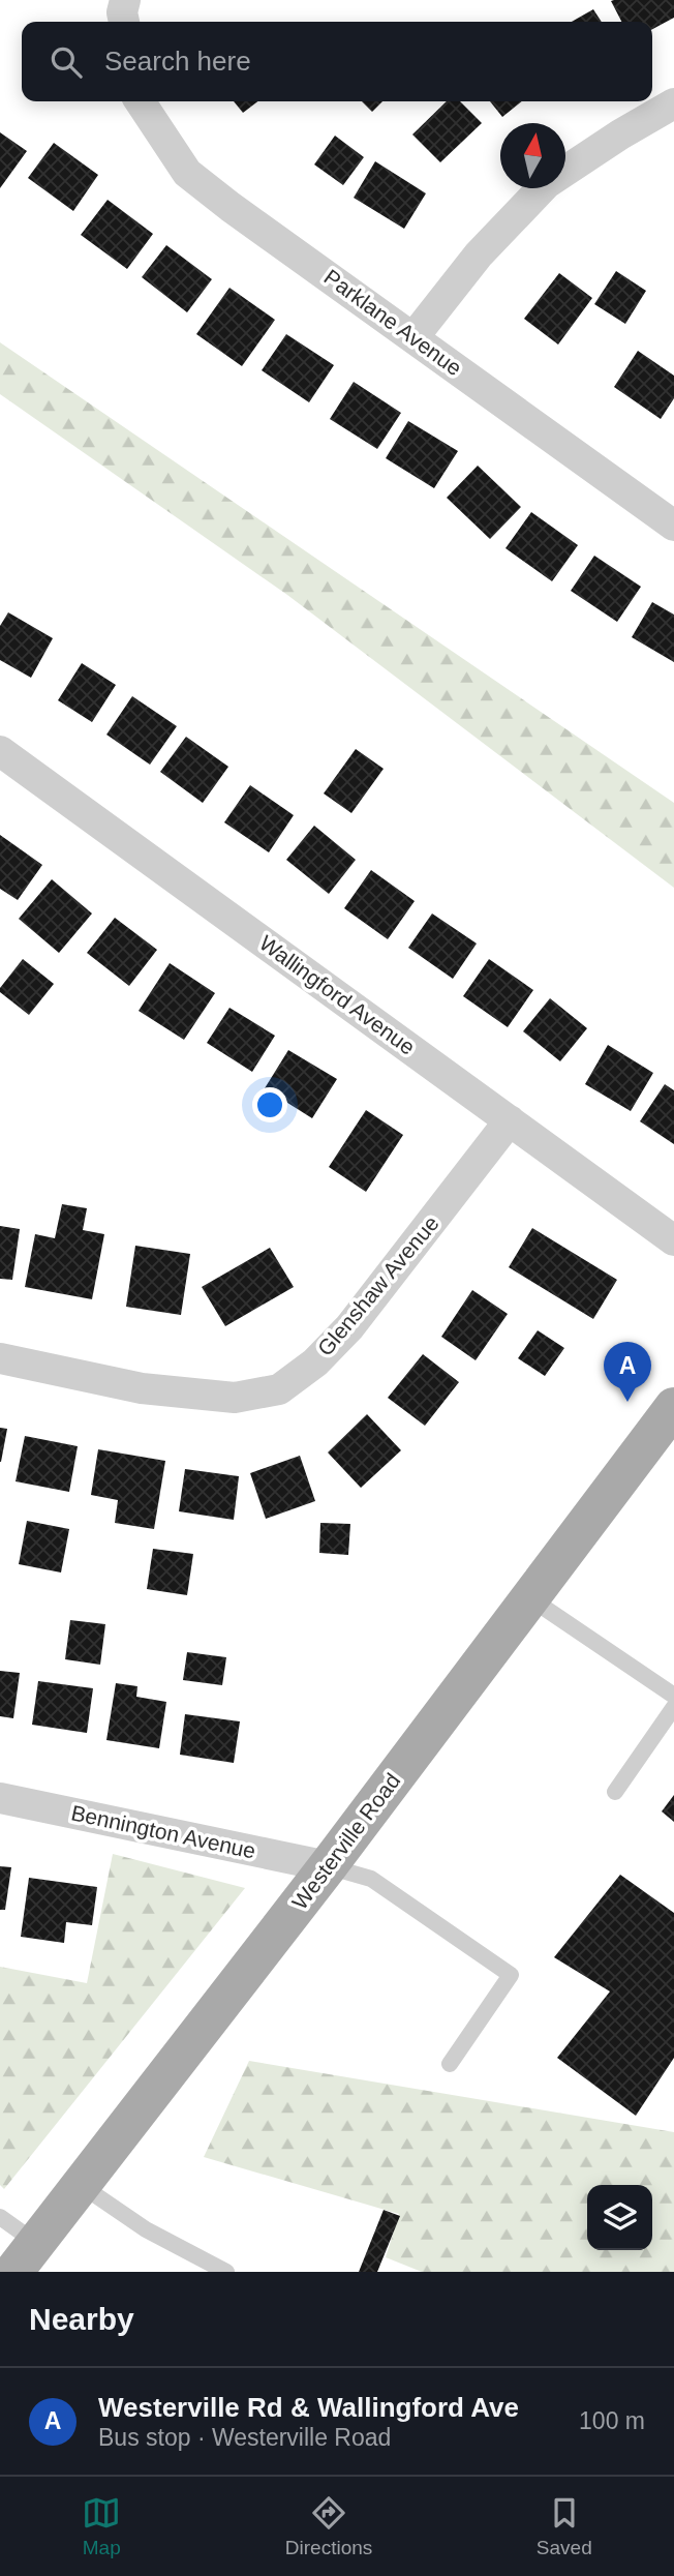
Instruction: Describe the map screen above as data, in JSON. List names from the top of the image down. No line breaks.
{"streets":{"main road":["Westerville Road"],"street":["Parklane Avenue","Wallingford Avenue","Glenshaw Avenue","Bennington Avenue"]},"crossings":[["Wallingford Avenue","Glenshaw Avenue"],["Bennington Avenue","Westerville Road"]],"north":"top","page":{"search":"Search here","pins":"A","heading":"Nearby","list":[{"mark":"A","name":"Westerville Rd & Wallingford Ave","note":"Bus stop · Westerville Road","value":"100 m"}],"nav":["Map","Directions","Saved"]}}
